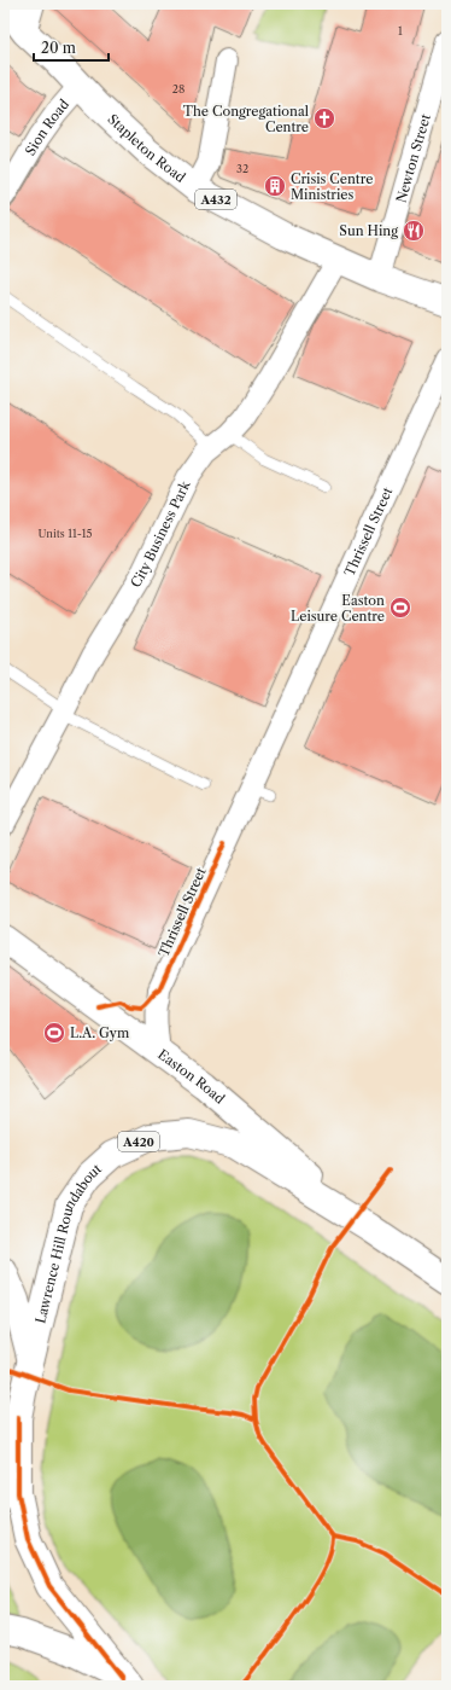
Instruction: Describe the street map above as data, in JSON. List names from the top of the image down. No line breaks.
{"streets":{"main road":["Stapleton Road","A432","Easton Road","A420","Lawrence Hill Roundabout"],"street":["Sion Road","Newton Street","Thrissell Street","City Business Park"]},"crossings":[["Sion Road","Stapleton Road"],["Stapleton Road","Newton Street"],["Stapleton Road","A432"],["Stapleton Road","City Business Park"],["Thrissell Street","Easton Road"],["Easton Road","Lawrence Hill Roundabout"],["A420","Lawrence Hill Roundabout"]],"places":{"church":["The Congregational Centre"],"building":["Crisis Centre Ministries"],"restaurant":["Sun Hing"],"sports":["Easton Leisure Centre","L.A. Gym"]},"house_numbers":["1","28","32","Units 11-15"],"scale_bar":"20 m"}
